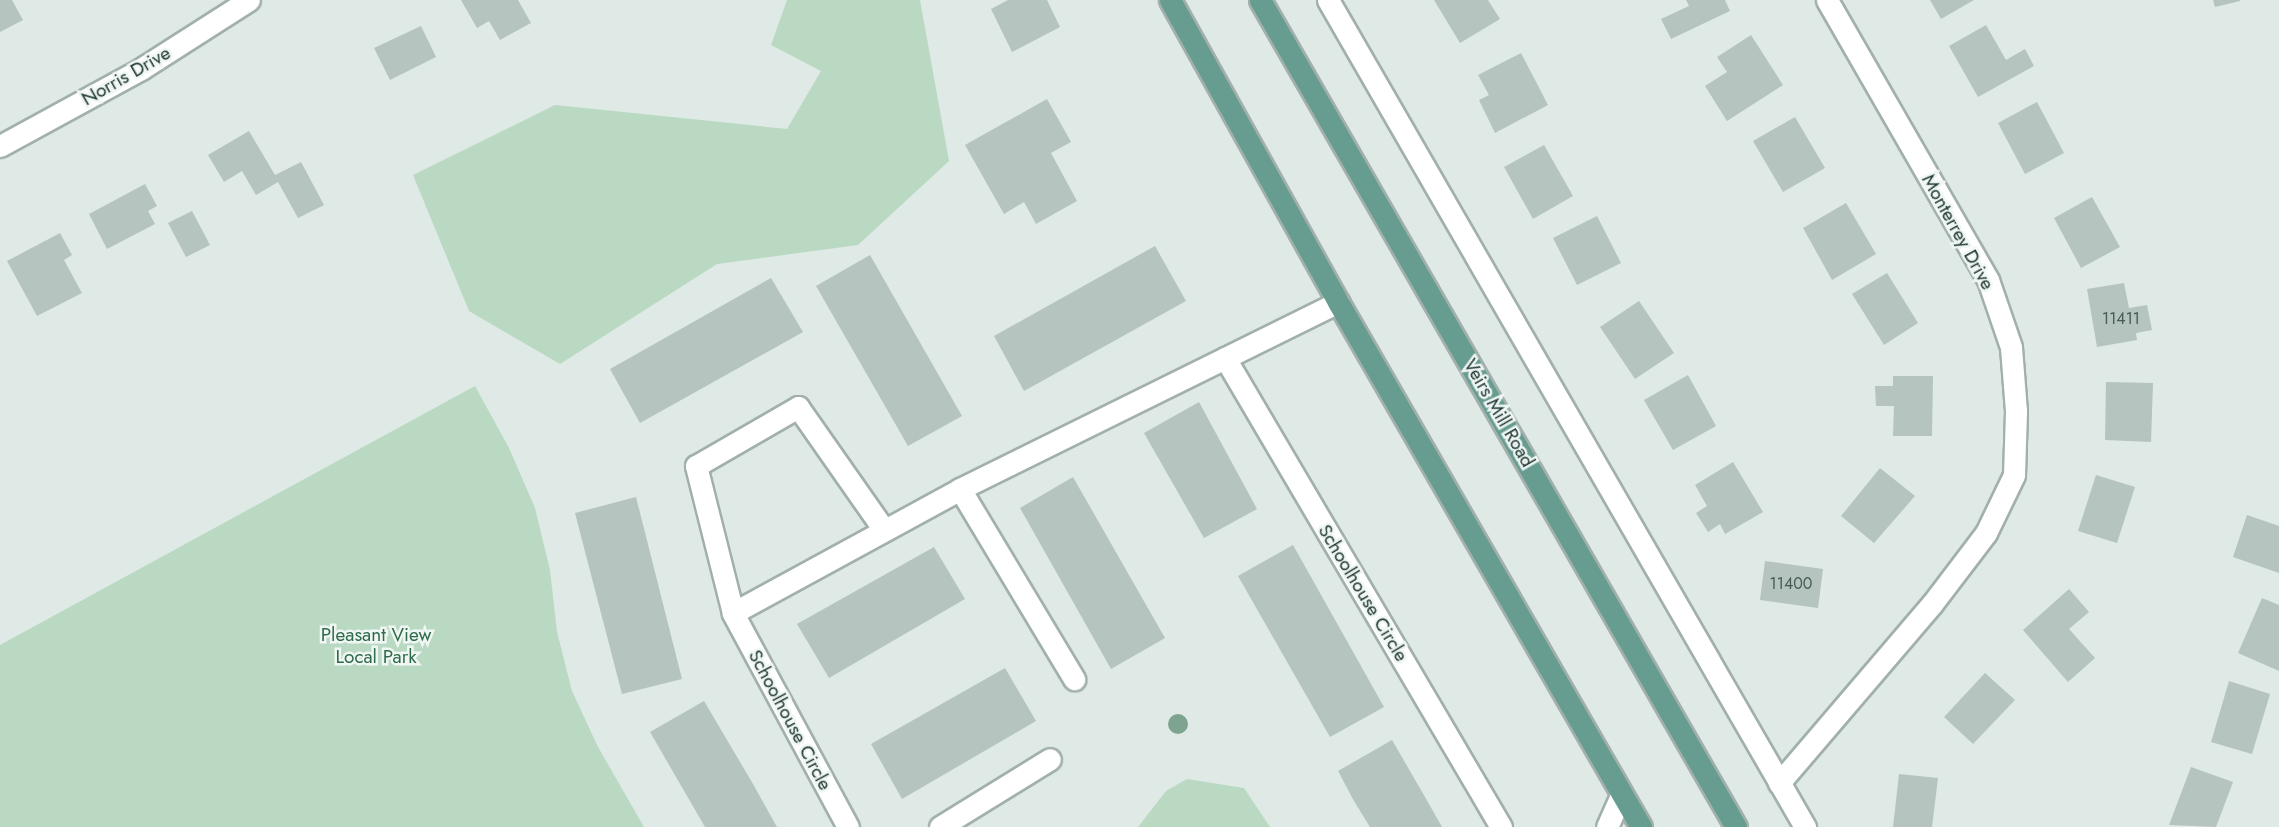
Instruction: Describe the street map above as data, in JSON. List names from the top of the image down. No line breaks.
{"streets":{"main road":["Veirs Mill Road"],"street":["Norris Drive","Monterrey Drive","Schoolhouse Circle"]},"parks":["Pleasant View Local Park"],"house_numbers":["11411","11400"]}
